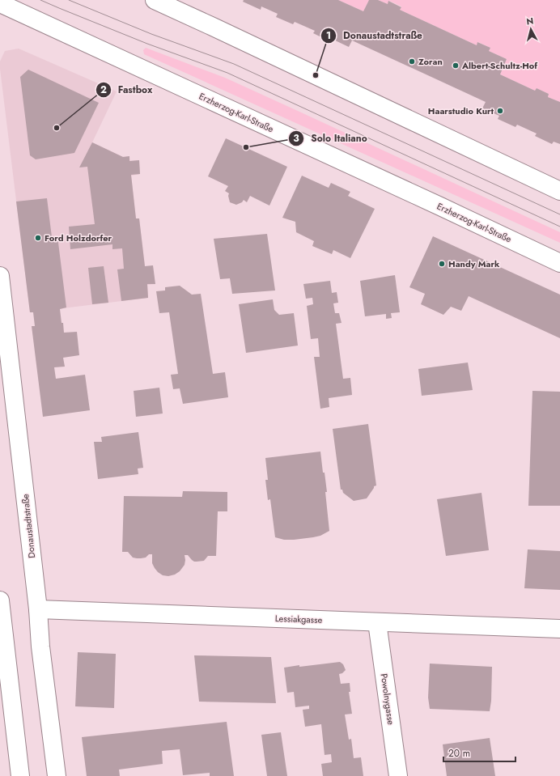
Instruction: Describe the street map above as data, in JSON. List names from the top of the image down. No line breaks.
{"streets":{"main road":["Erzherzog-Karl-Straße","Donaustadtstraße","Lessiakgasse","Powolnygasse"]},"crossings":[["Donaustadtstraße","Lessiakgasse"],["Lessiakgasse","Powolnygasse"]],"places":["Zoran","Albert-Schultz-Hof","Donaustadtstraße","Haarstudio Kurt","Fastbox","Solo Italiano","Ford Holzdorfer","Handy Mark"],"scale_bar":"20 m","north":"top"}
